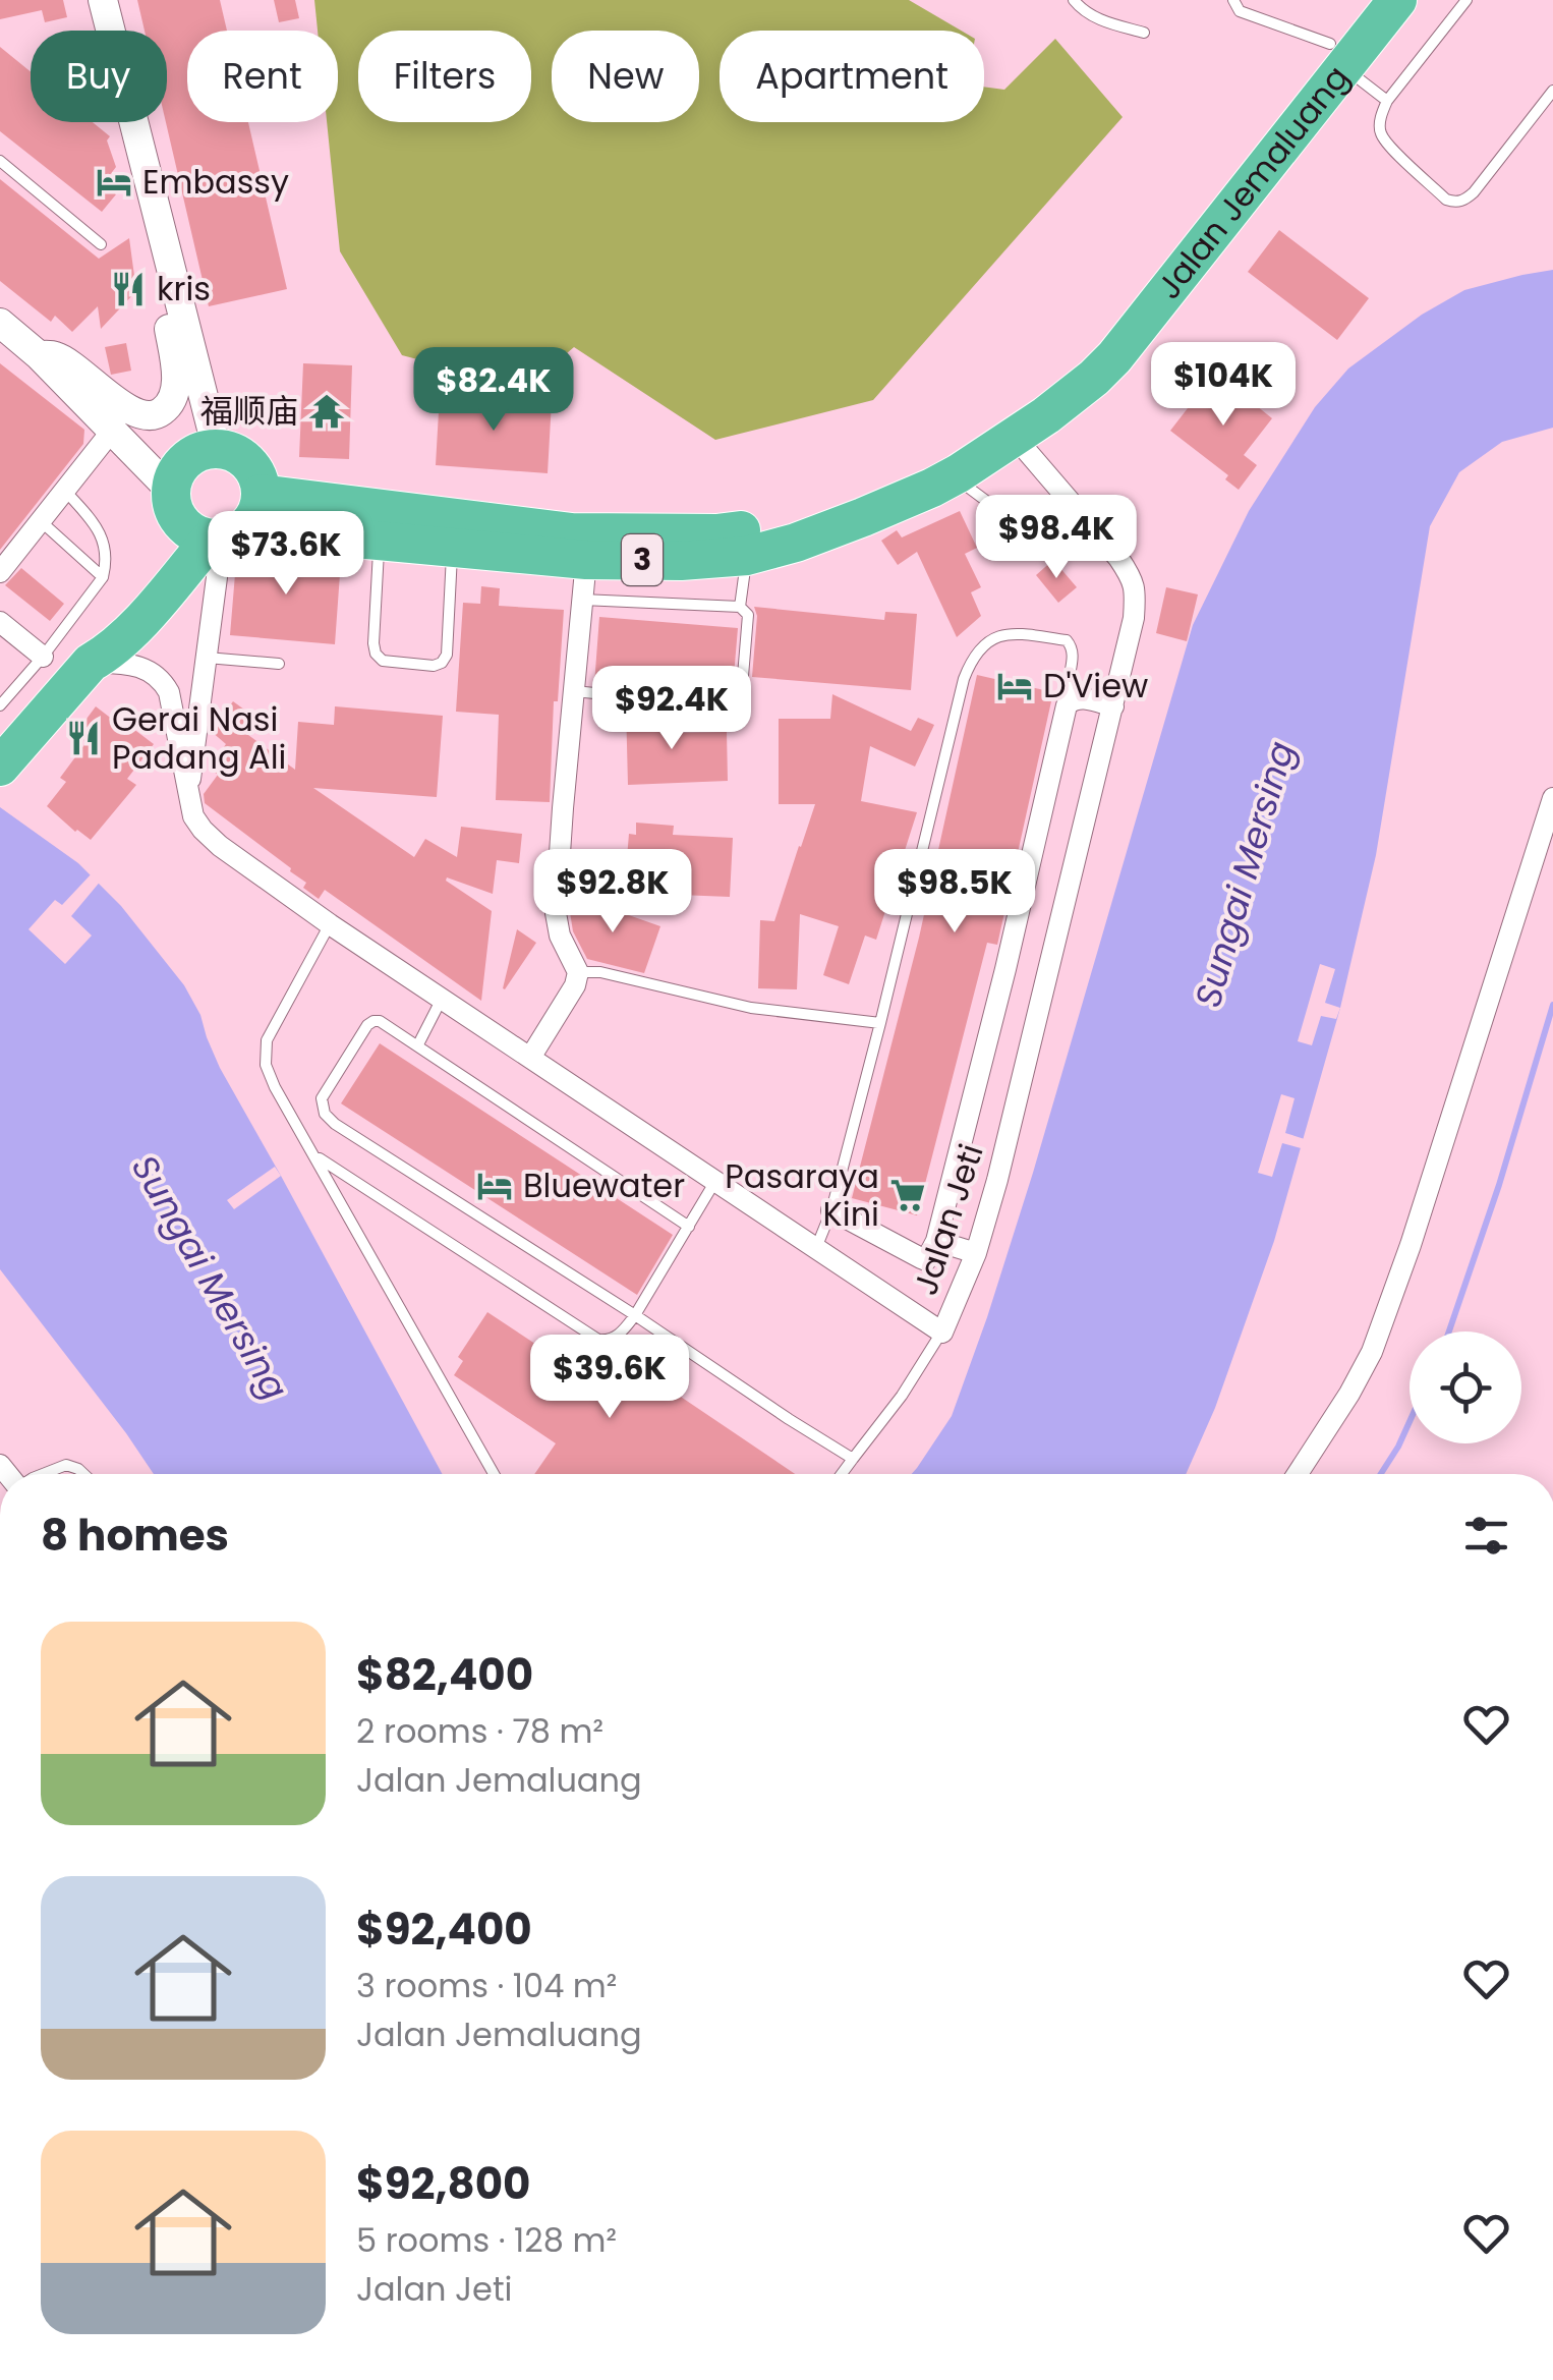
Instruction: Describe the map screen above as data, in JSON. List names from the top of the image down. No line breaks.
{"streets":{"highway":["Jalan Jemaluang","3"],"street":["Jalan Jeti"]},"crossings":[["Jalan Jemaluang","Jalan Jeti"]],"water":["Sungai Mersing"],"places":{"hotel":["Embassy","D'View","Bluewater"],"restaurant":["kris","Gerai Nasi Padang Ali"],"temple":["福顺庙"],"supermarket":["Pasaraya Kini"]},"page":{"chip":["Buy","Rent","Filters","New","Apartment"],"price":["$104K","$82.4K","$98.4K","$73.6K","$92.4K","$92.8K","$98.5K","$39.6K"],"heading":"8 homes","list":[{"name":"$82,400","note":"2 rooms · 78 m² · Jalan Jemaluang"},{"name":"$92,400","note":"3 rooms · 104 m² · Jalan Jemaluang"},{"name":"$92,800","note":"5 rooms · 128 m² · Jalan Jeti"}]}}
